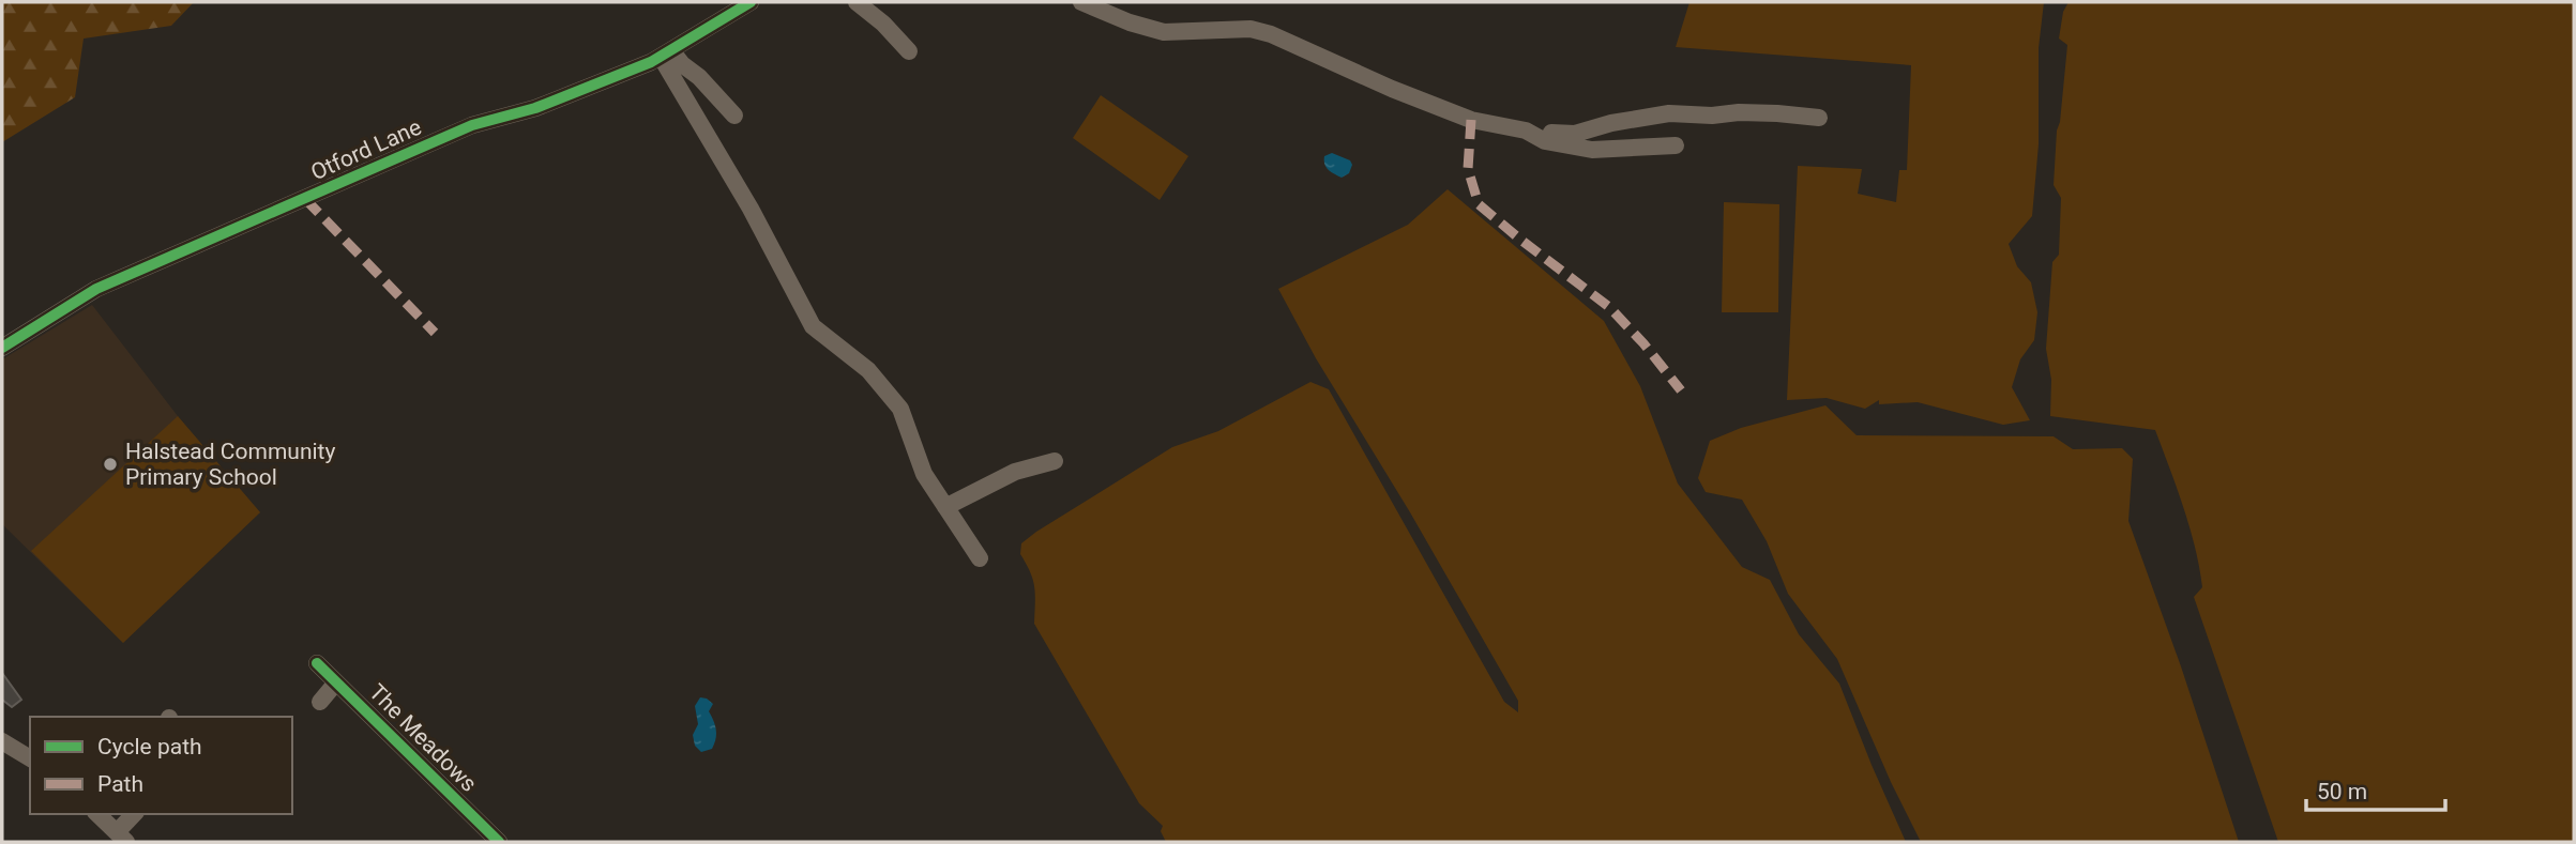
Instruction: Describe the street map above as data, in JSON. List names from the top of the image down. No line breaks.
{"streets":{"street":["Otford Lane","The Meadows"]},"places":["Halstead Community Primary School"],"legend":["Cycle path","Path"],"scale_bar":"50 m"}
